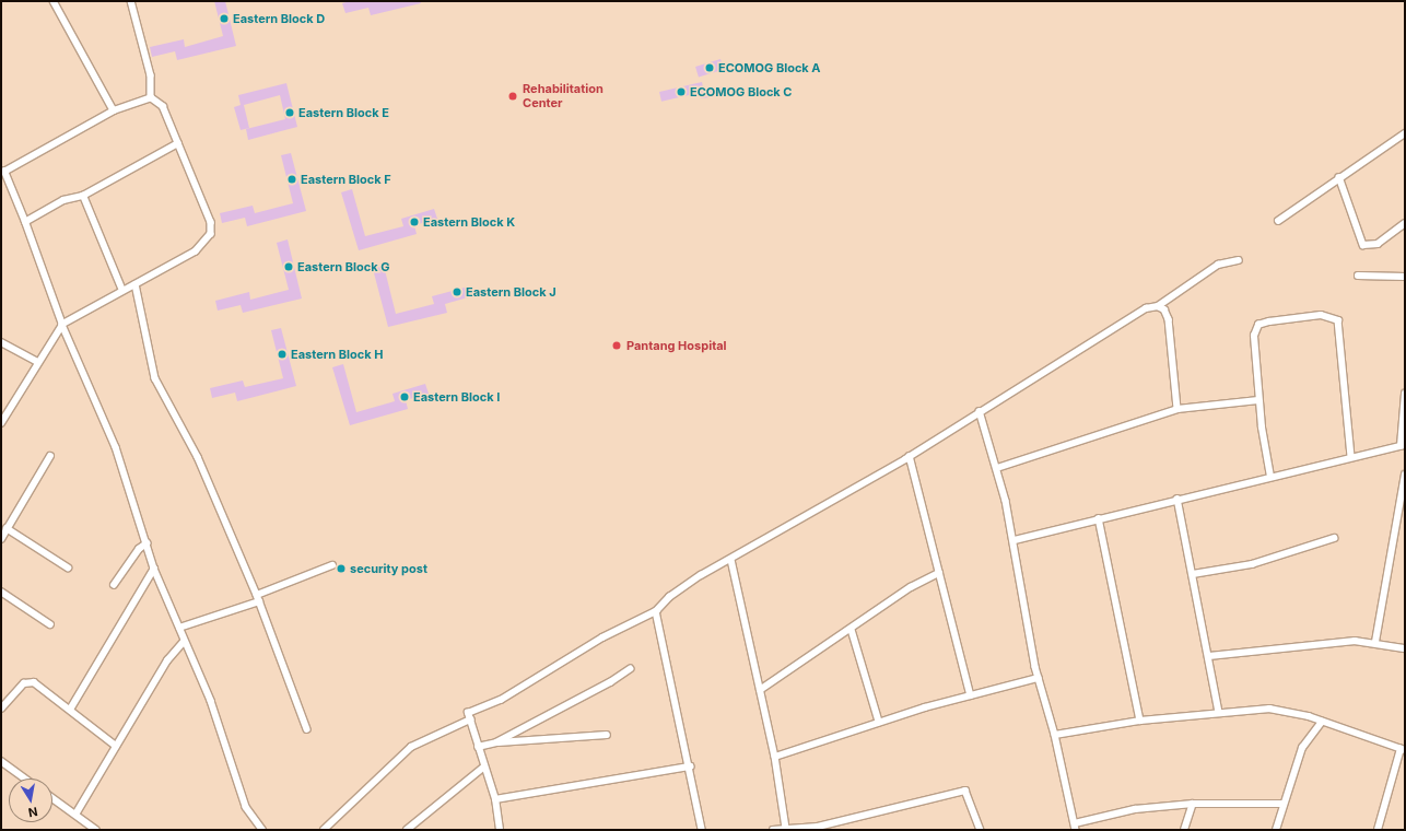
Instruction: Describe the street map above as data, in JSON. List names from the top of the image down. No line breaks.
{"places":["Eastern Block D","ECOMOG Block A","ECOMOG Block C","Rehabilitation Center","Eastern Block E","Eastern Block F","Eastern Block K","Eastern Block G","Eastern Block J","Pantang Hospital","Eastern Block H","Eastern Block I","security post"],"north":"bottom"}
